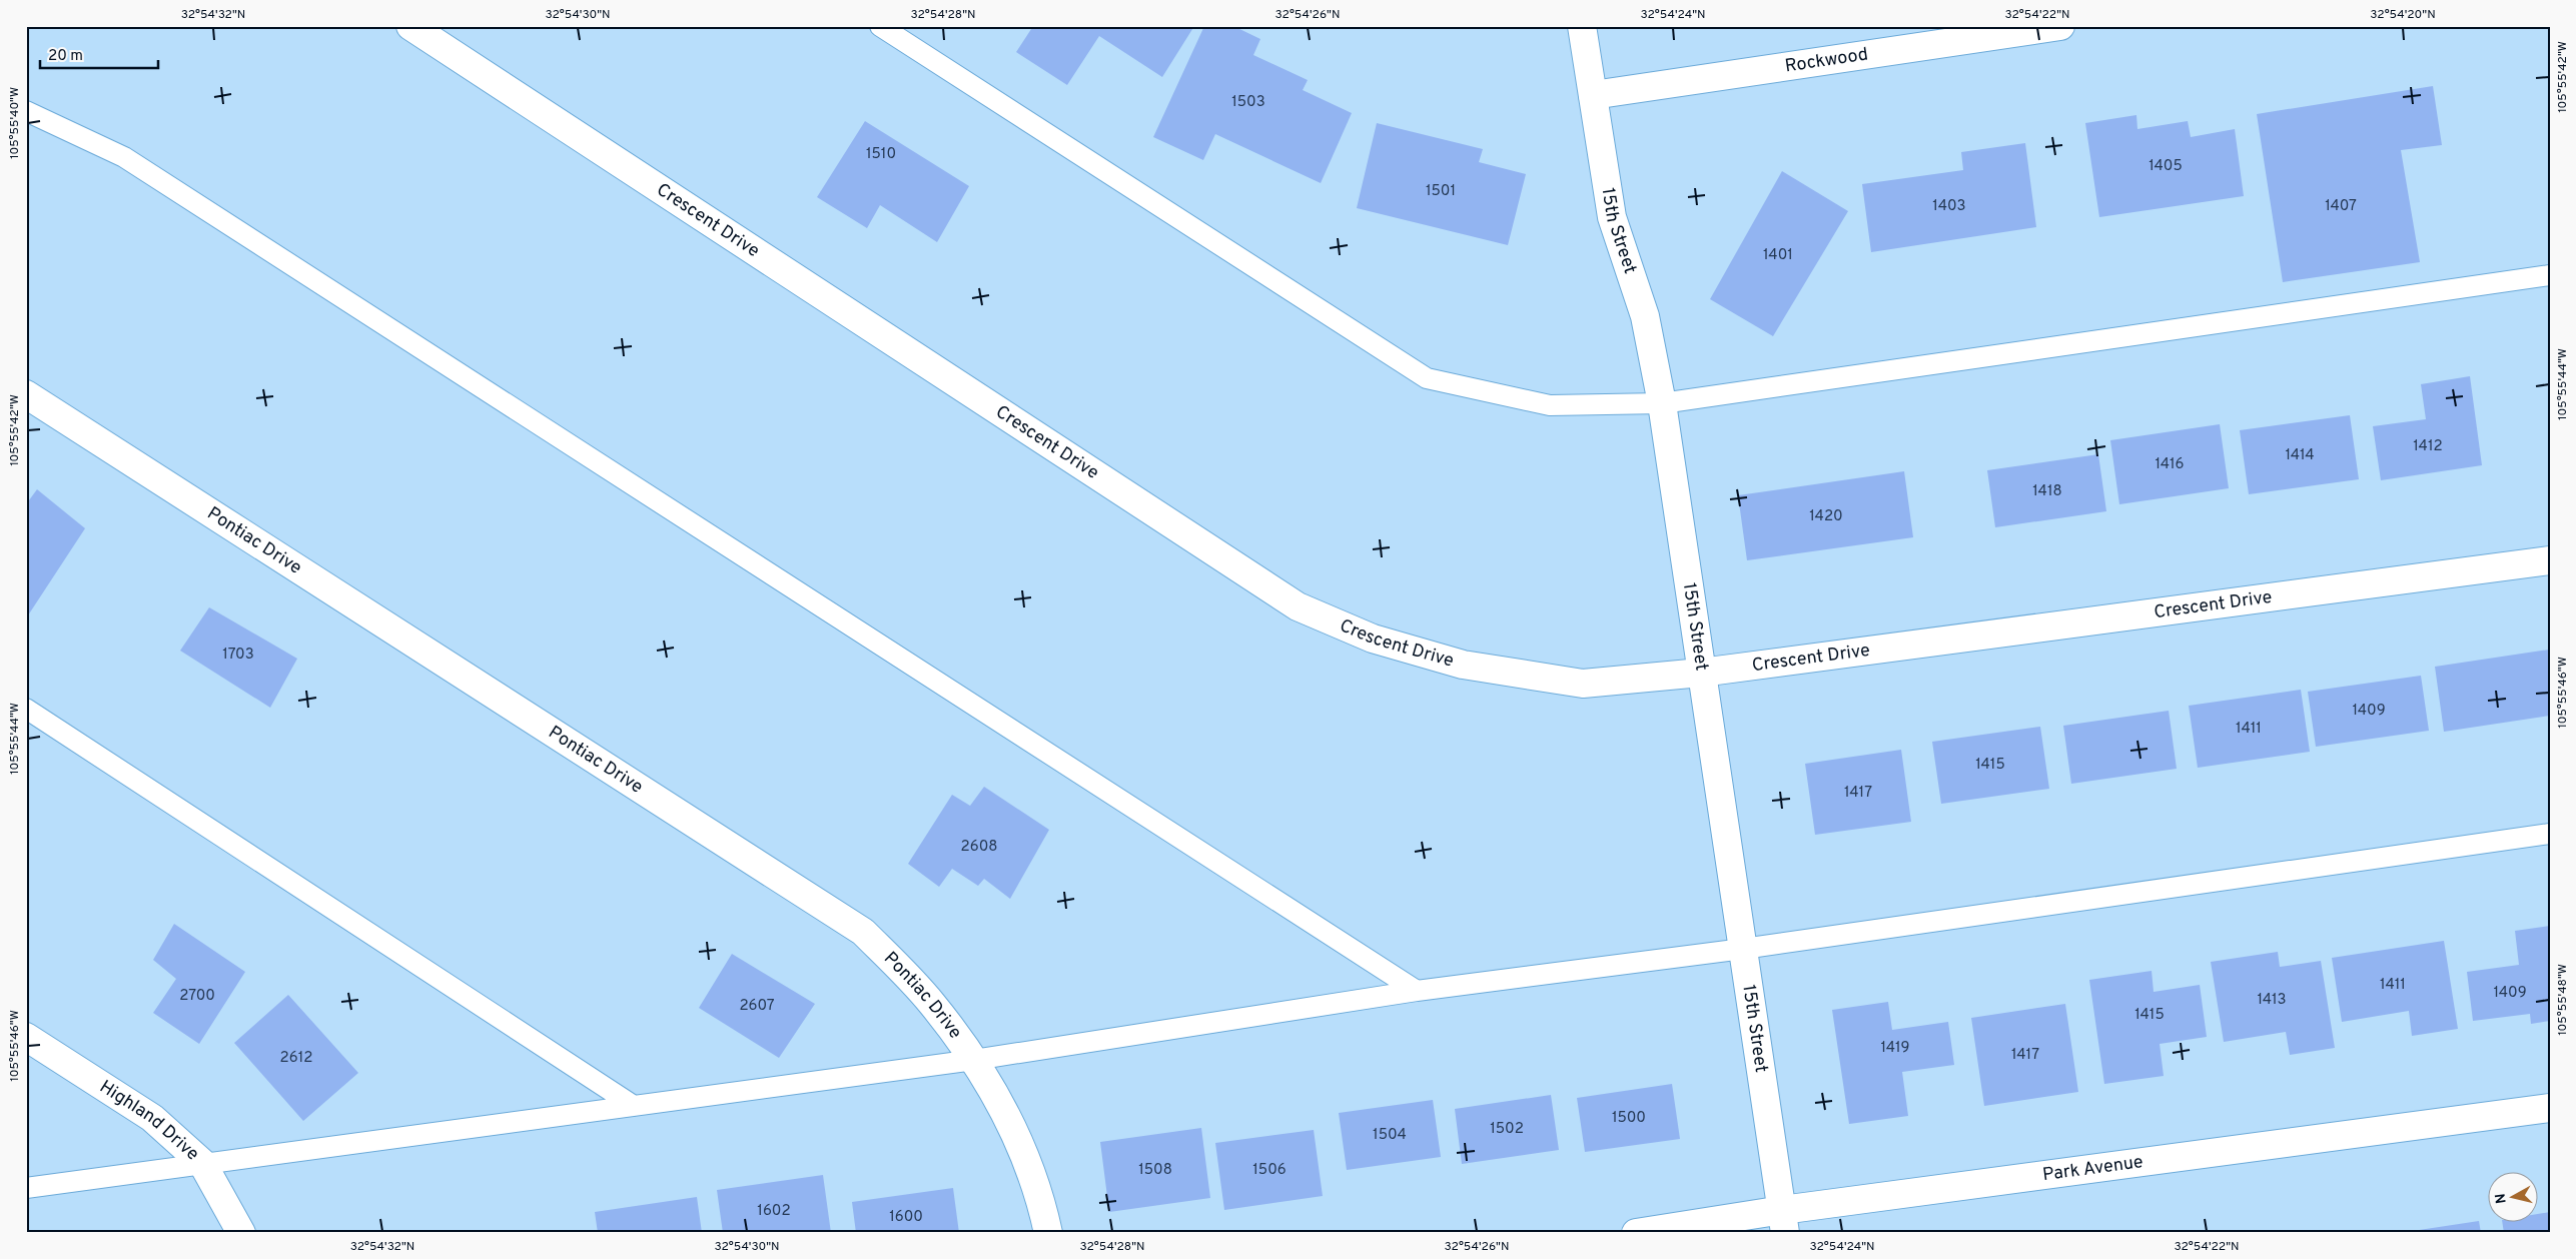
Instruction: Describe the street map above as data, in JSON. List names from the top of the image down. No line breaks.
{"streets":{"street":["Rockwood","Crescent Drive","15th Street","Pontiac Drive","Highland Drive","Park Avenue"]},"crossings":[["Rockwood","15th Street"],["Crescent Drive","15th Street"],["15th Street","Park Avenue"]],"house_numbers":["1503","1510","1405","1501","1403","1407","1401","1412","1414","1416","1418","1420","1703","1409","1411","1415","1417","2608","1411","1409","2700","1413","2607","1415","1419","1417","2612","1500","1502","1504","1508","1506","1602","1600"],"scale_bar":"20 m","north":"left","coordinates":["32°54'32\"N","32°54'30\"N","32°54'28\"N","32°54'26\"N","32°54'24\"N","32°54'22\"N","32°54'20\"N","105°55'42\"W","105°55'40\"W","105°55'44\"W","105°55'46\"W","105°55'48\"W"]}
